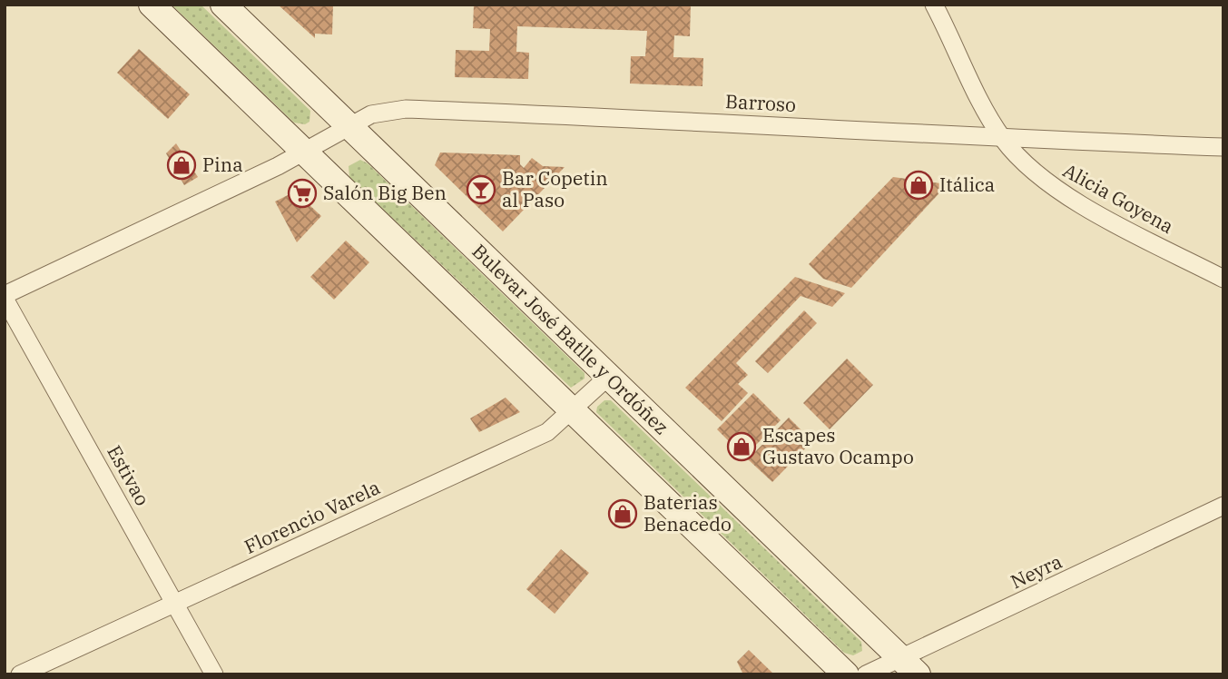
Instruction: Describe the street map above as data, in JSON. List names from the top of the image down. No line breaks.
{"streets":{"main road":["Bulevar José Batlle y Ordóñez"],"street":["Barroso","Alicia Goyena","Estivao","Florencio Varela","Neyra"]},"crossings":[["Barroso","Alicia Goyena"],["Barroso","Bulevar José Batlle y Ordóñez"],["Barroso","Estivao"],["Bulevar José Batlle y Ordóñez","Florencio Varela"],["Bulevar José Batlle y Ordóñez","Neyra"],["Estivao","Florencio Varela"]],"places":{"shop":["Pina","Itálica","Escapes Gustavo Ocampo","Baterias Benacedo"],"bar":["Bar Copetin al Paso"],"supermarket":["Salón Big Ben"]}}
